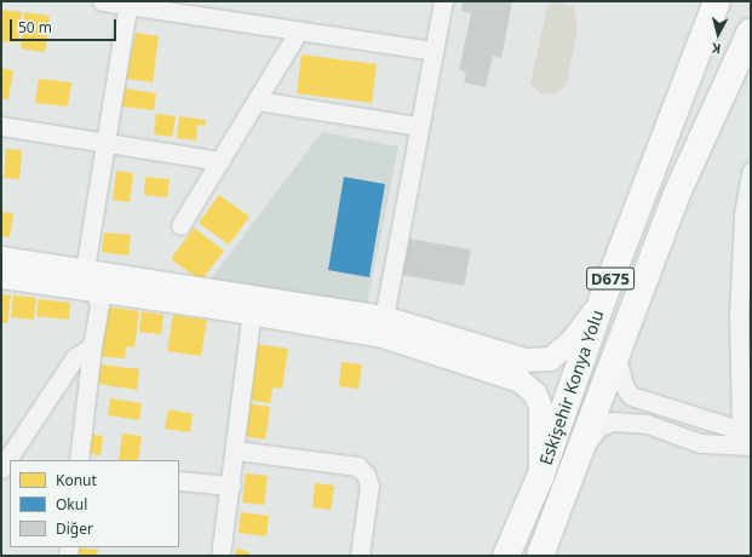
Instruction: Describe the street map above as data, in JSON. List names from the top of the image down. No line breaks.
{"streets":{"highway":["D675","Eskişehir Konya Yolu"]},"legend":["Konut","Okul","Diğer"],"scale_bar":"50 m","north":"bottom"}
